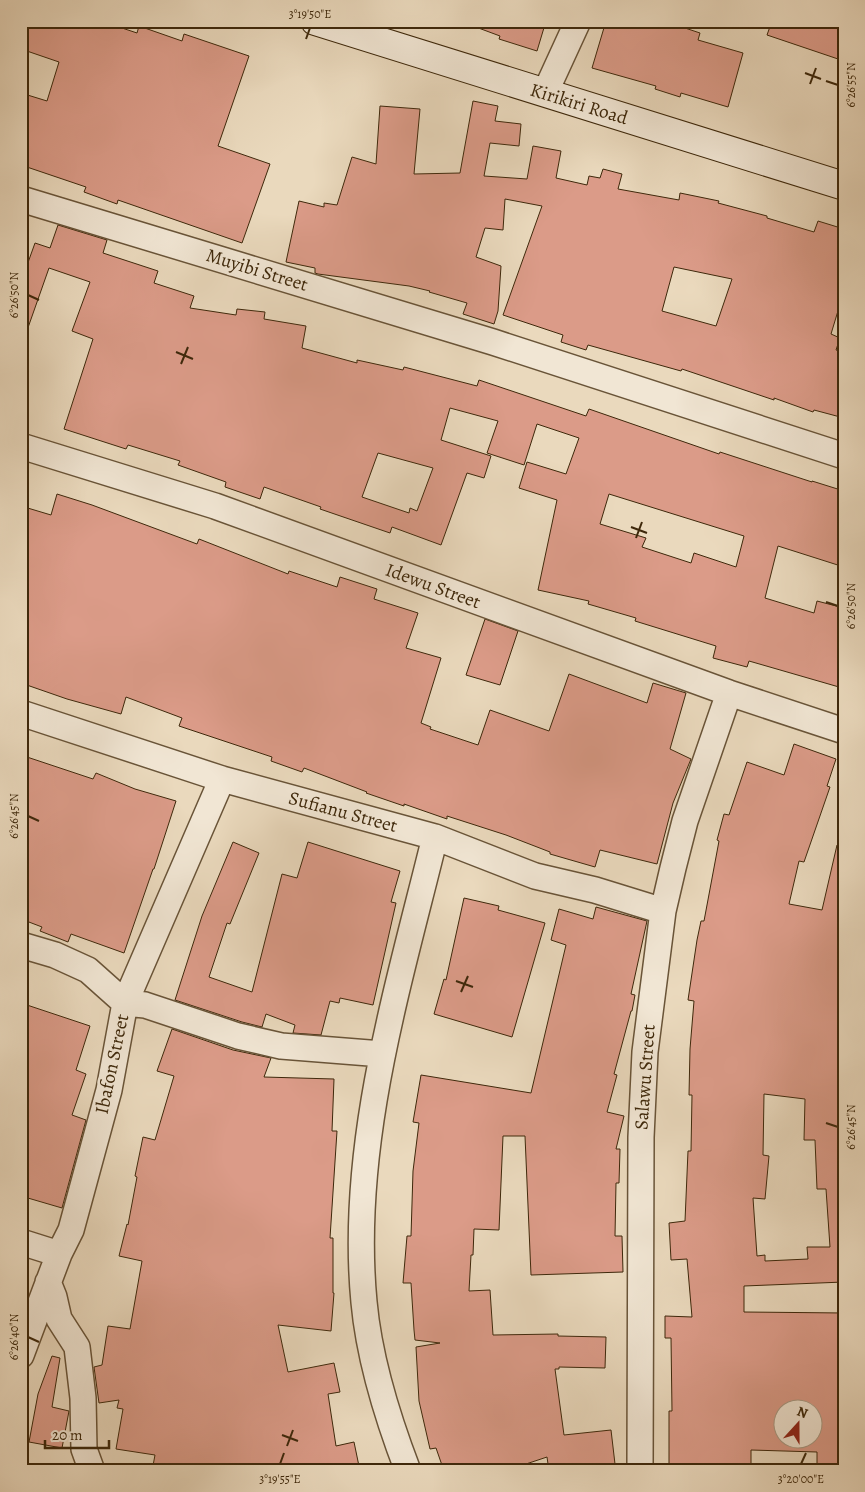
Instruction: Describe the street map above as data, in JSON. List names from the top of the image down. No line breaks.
{"streets":{"main road":["Kirikiri Road"],"street":["Muyibi Street","Idewu Street","Sufianu Street","Ibafon Street","Salawu Street"]},"crossings":[["Idewu Street","Salawu Street"],["Sufianu Street","Ibafon Street"],["Sufianu Street","Salawu Street"]],"scale_bar":"20 m","north":"top","coordinates":["3°19'50\"E","6°26'55\"N","6°26'50\"N","6°26'45\"N","6°26'40\"N","3°19'55\"E","3°20'00\"E"]}
